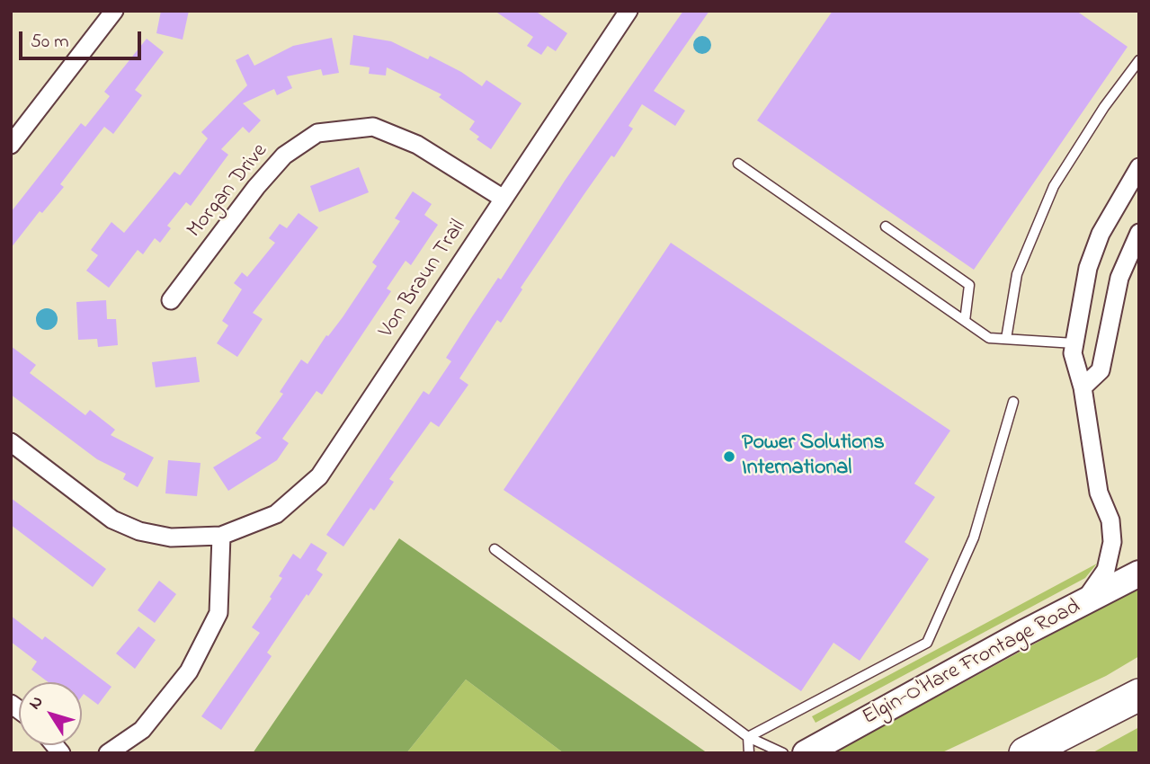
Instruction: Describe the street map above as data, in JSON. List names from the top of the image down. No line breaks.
{"streets":{"main road":["Elgin-O'Hare Frontage Road"],"street":["Morgan Drive","Von Braun Trail"]},"crossings":[["Morgan Drive","Von Braun Trail"]],"places":["Power Solutions International"],"scale_bar":"50 m","north":"top left"}
